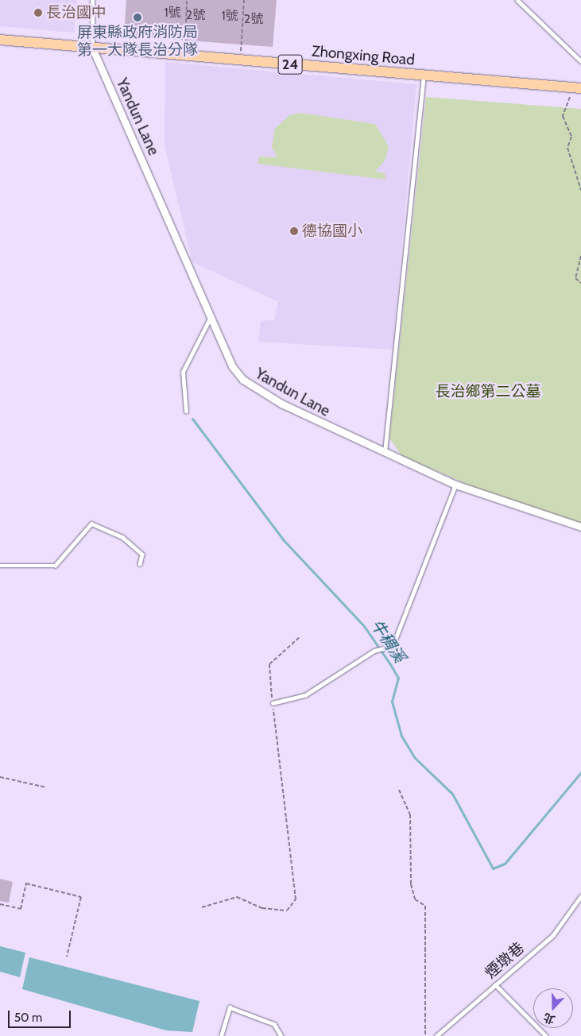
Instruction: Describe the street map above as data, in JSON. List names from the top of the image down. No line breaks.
{"streets":{"main road":["Zhongxing Road","24"],"street":["Yandun Lane"],"lane":["煙墩巷"]},"crossings":[["Zhongxing Road","Yandun Lane"]],"water":["牛稠溪"],"parks":["長治鄉第二公墓"],"places":["長治國中","屏東縣政府消防局 第一大隊長治分隊","德協國小"],"house_numbers":["1號","2號","1號","2號"],"scale_bar":"50 m","north":"bottom"}
